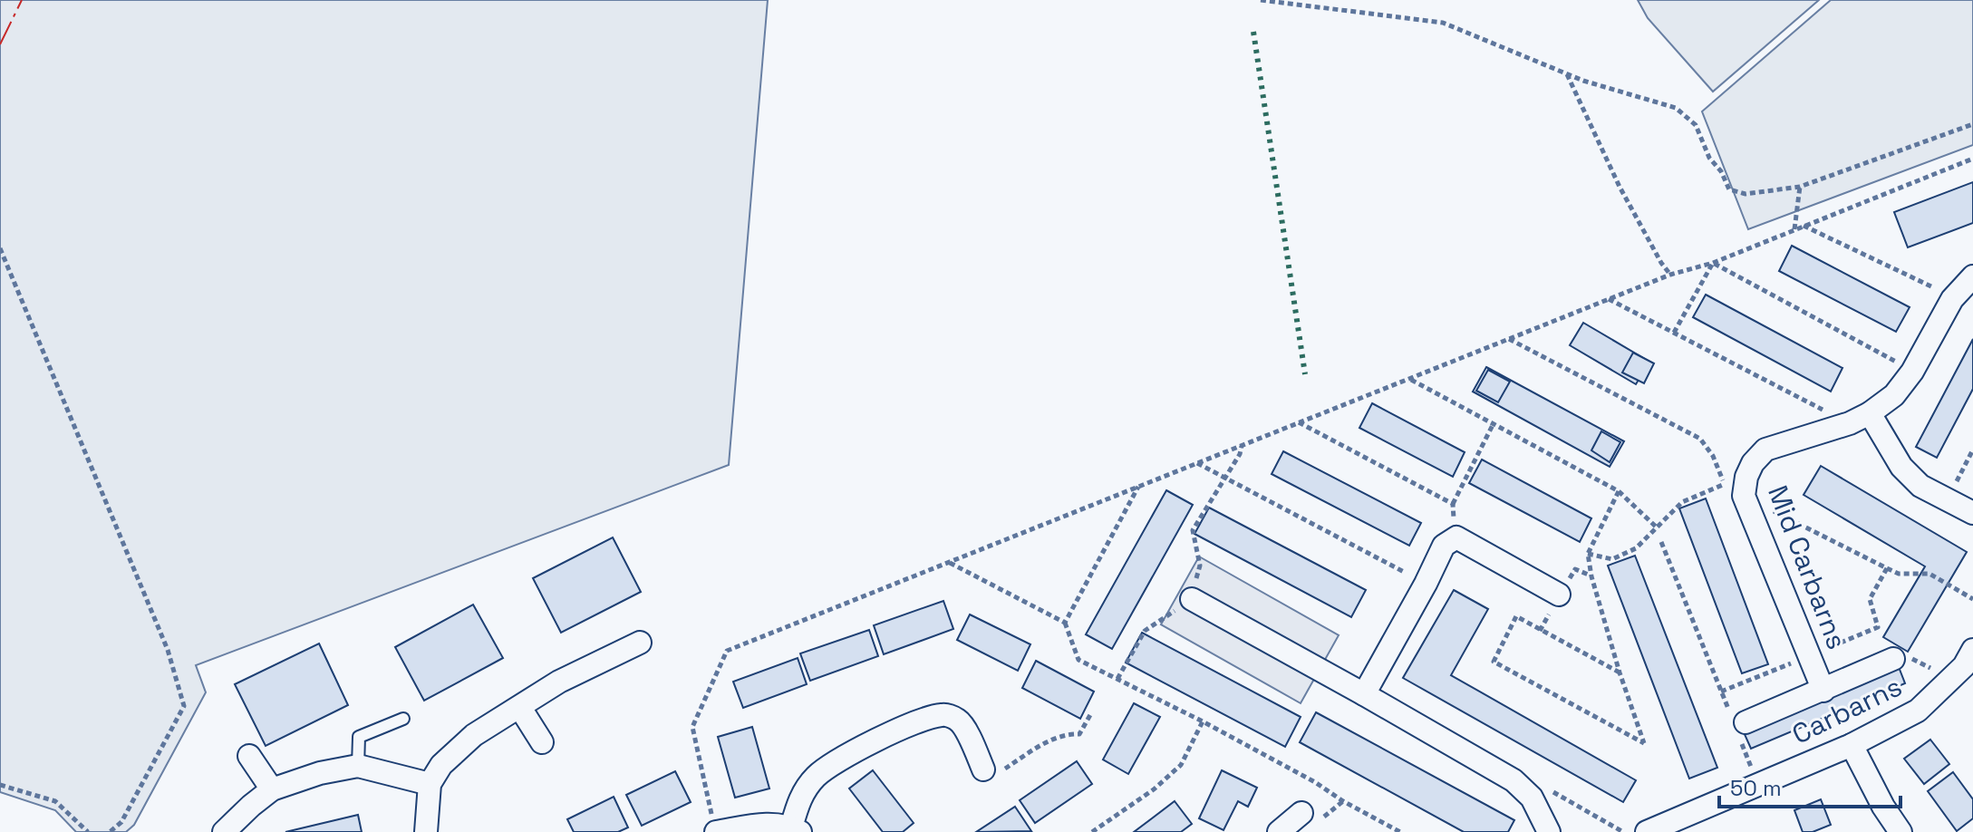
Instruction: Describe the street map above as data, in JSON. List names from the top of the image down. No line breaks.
{"streets":{"street":["Mid Carbarns","Carbarns"]},"scale_bar":"50 m"}
